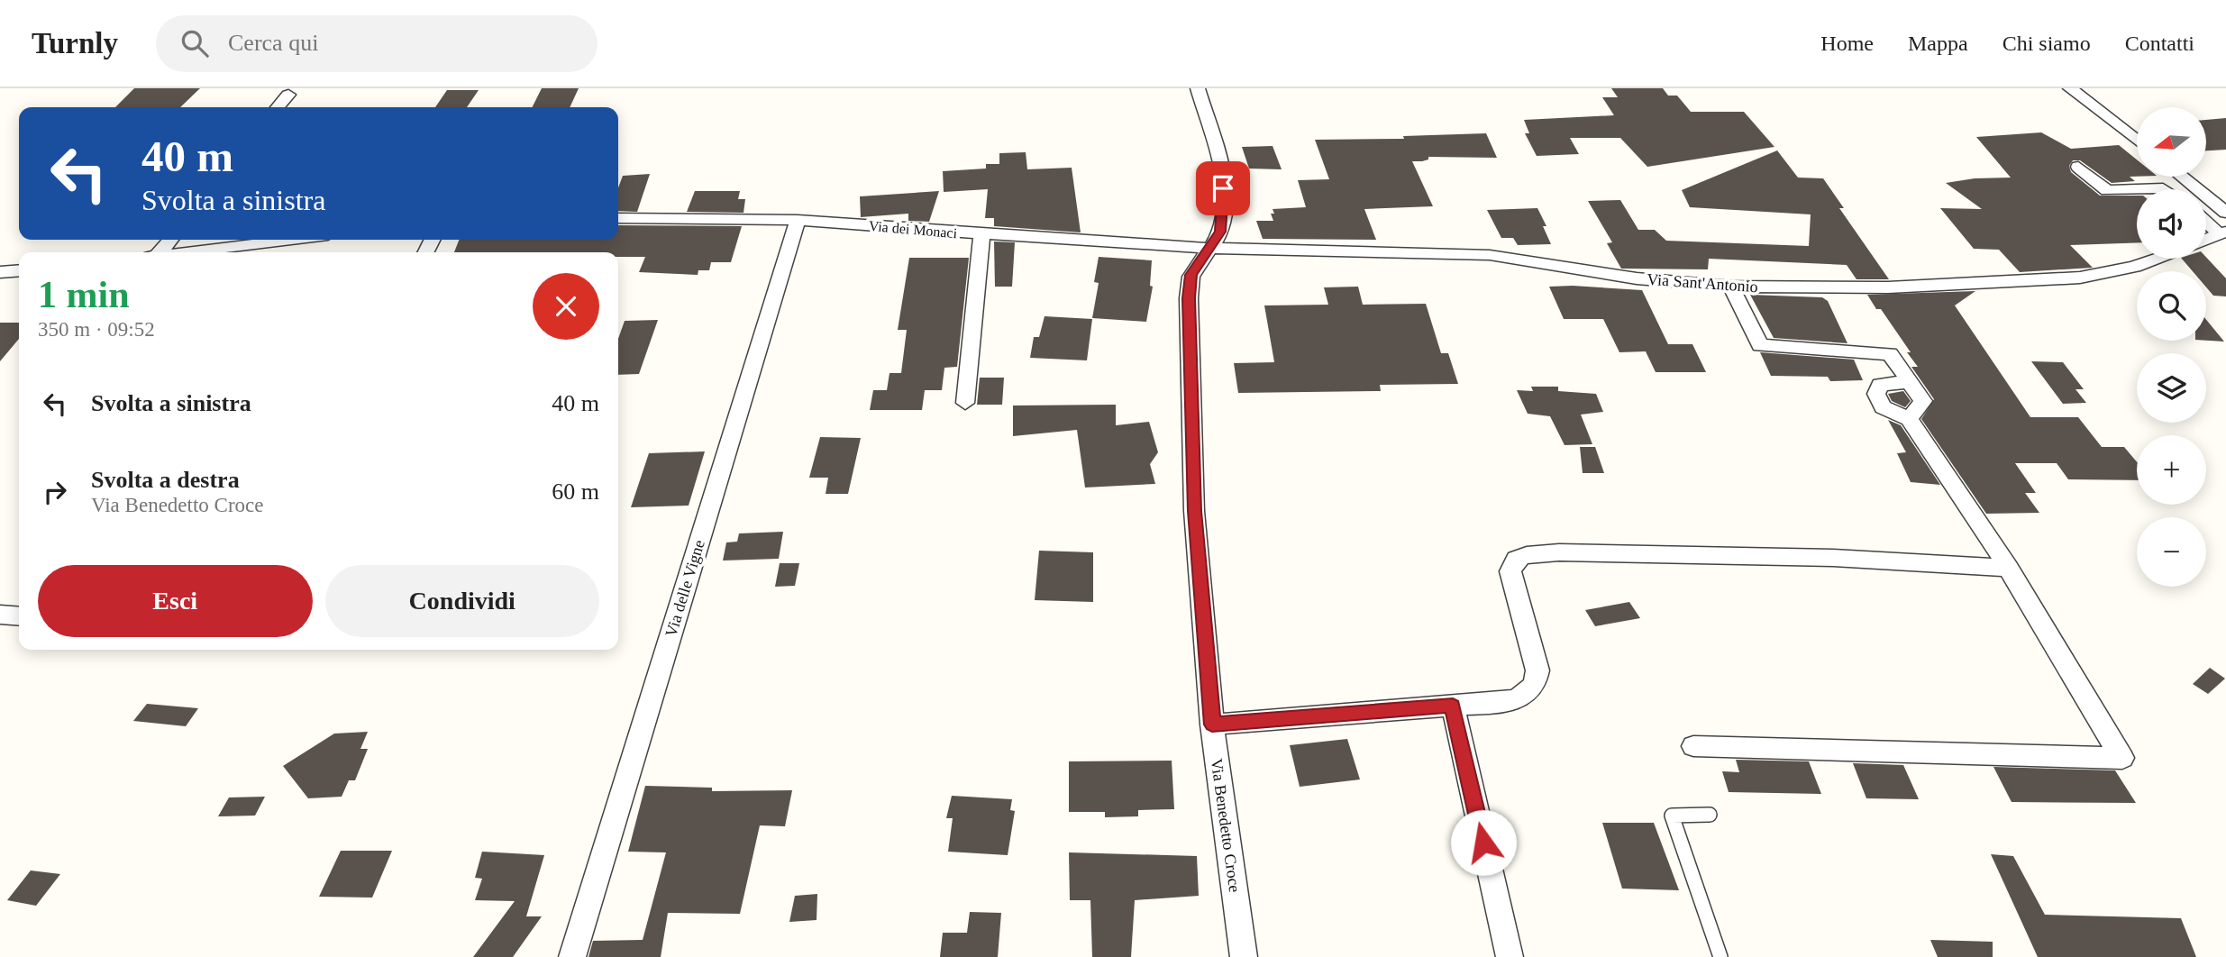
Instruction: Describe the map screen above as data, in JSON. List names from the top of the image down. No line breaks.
{"streets":{"street":["Via dei Monaci","Via Sant'Antonio","Via delle Vigne","Via Benedetto Croce"]},"crossings":[["Via dei Monaci","Via Sant'Antonio"],["Via dei Monaci","Via delle Vigne"],["Via dei Monaci","Via Benedetto Croce"],["Via Sant'Antonio","Via Benedetto Croce"]],"north":"left","page":{"header":"Turnly","search":"Cerca qui","nav":["Home","Mappa","Chi siamo","Contatti"],"map_buttons":["+","−"],"turn":["40 m","Svolta a sinistra"],"heading":["1 min","350 m · 09:52"],"list":[{"name":"Svolta a sinistra","value":"40 m"},{"name":"Svolta a destra","note":"Via Benedetto Croce","value":"60 m"}],"buttons":["Esci","Condividi"]}}
